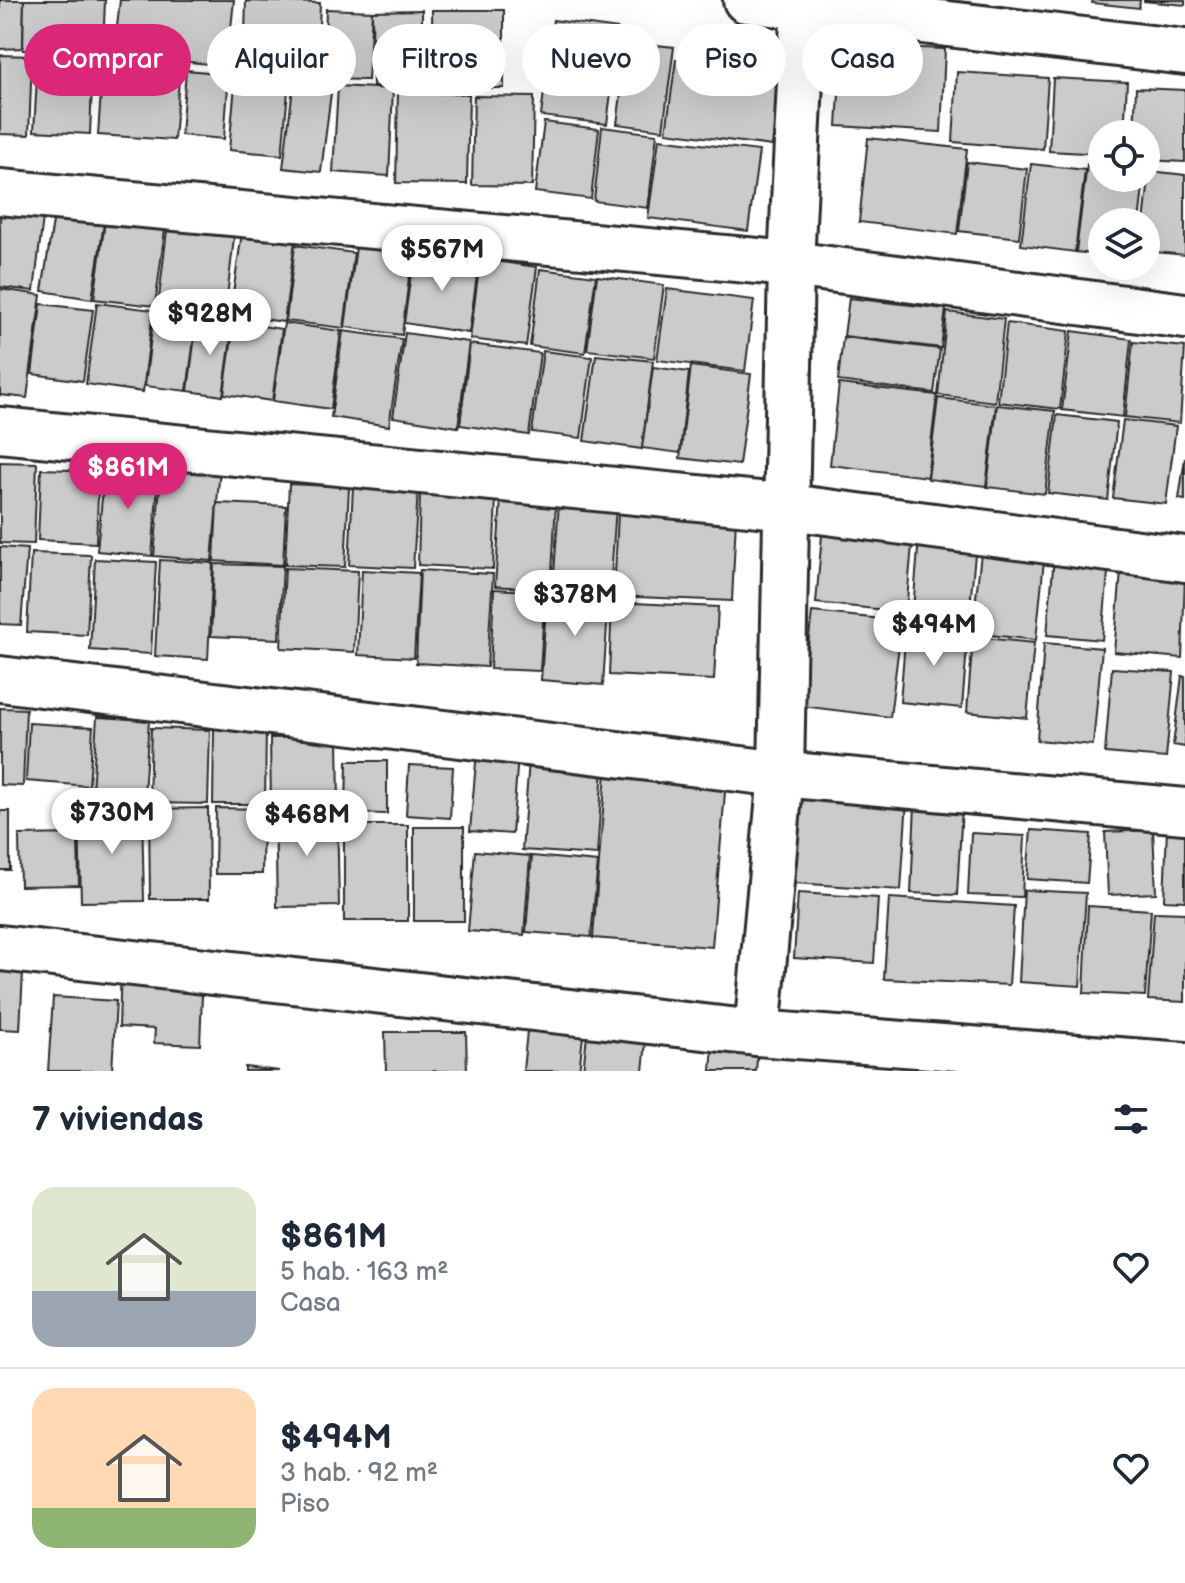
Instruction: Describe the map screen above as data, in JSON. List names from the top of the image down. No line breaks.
{"page":{"chip":["Comprar","Alquilar","Filtros","Nuevo","Piso","Casa"],"price":["$567M","$928M","$861M","$378M","$494M","$730M","$468M"],"heading":"7 viviendas","list":[{"name":"$861M","note":"5 hab. · 163 m² · Casa"},{"name":"$494M","note":"3 hab. · 92 m² · Piso"}]}}
